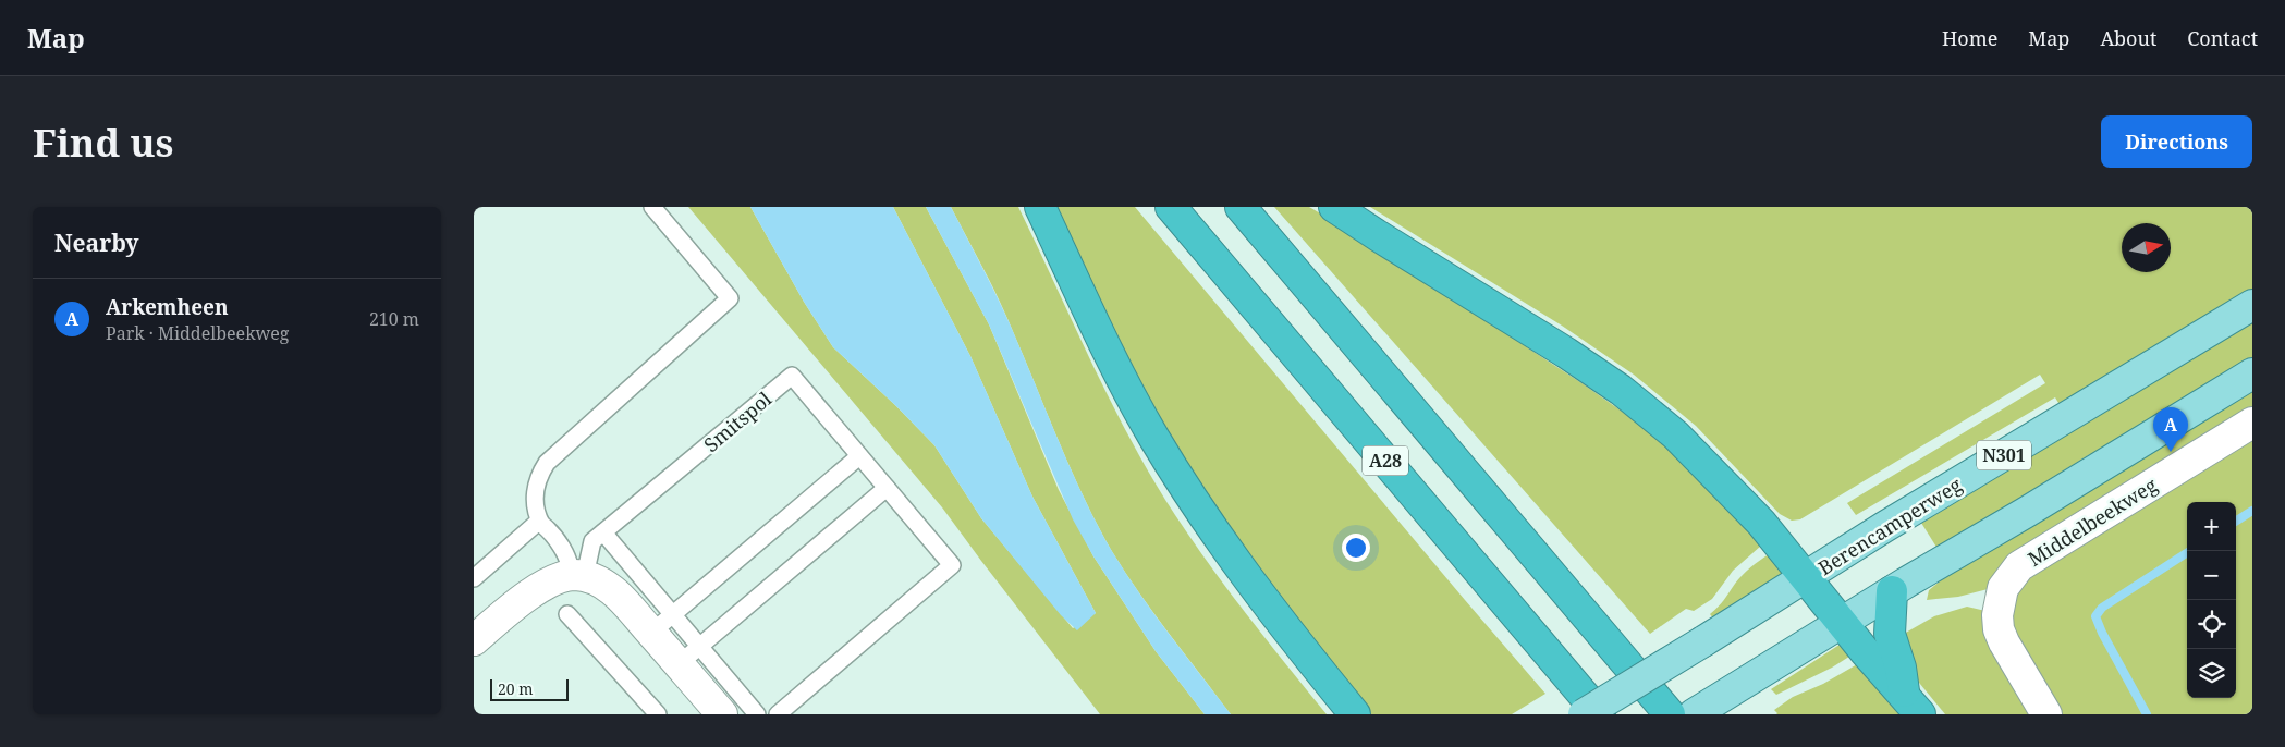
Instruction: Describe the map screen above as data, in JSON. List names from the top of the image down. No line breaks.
{"streets":{"highway":["A28"],"main road":["N301","Berencamperweg"],"street":["Middelbeekweg"],"lane":["Smitspol"]},"scale_bar":"20 m","north":"right","page":{"header":"Map","nav":["Home","Map","About","Contact"],"buttons":"Directions","title":"Find us","heading":"Nearby","list":[{"mark":"A","name":"Arkemheen","note":"Park · Middelbeekweg","value":"210 m"}],"pins":"A","map_buttons":["+","−"],"scale":"20 m"}}
